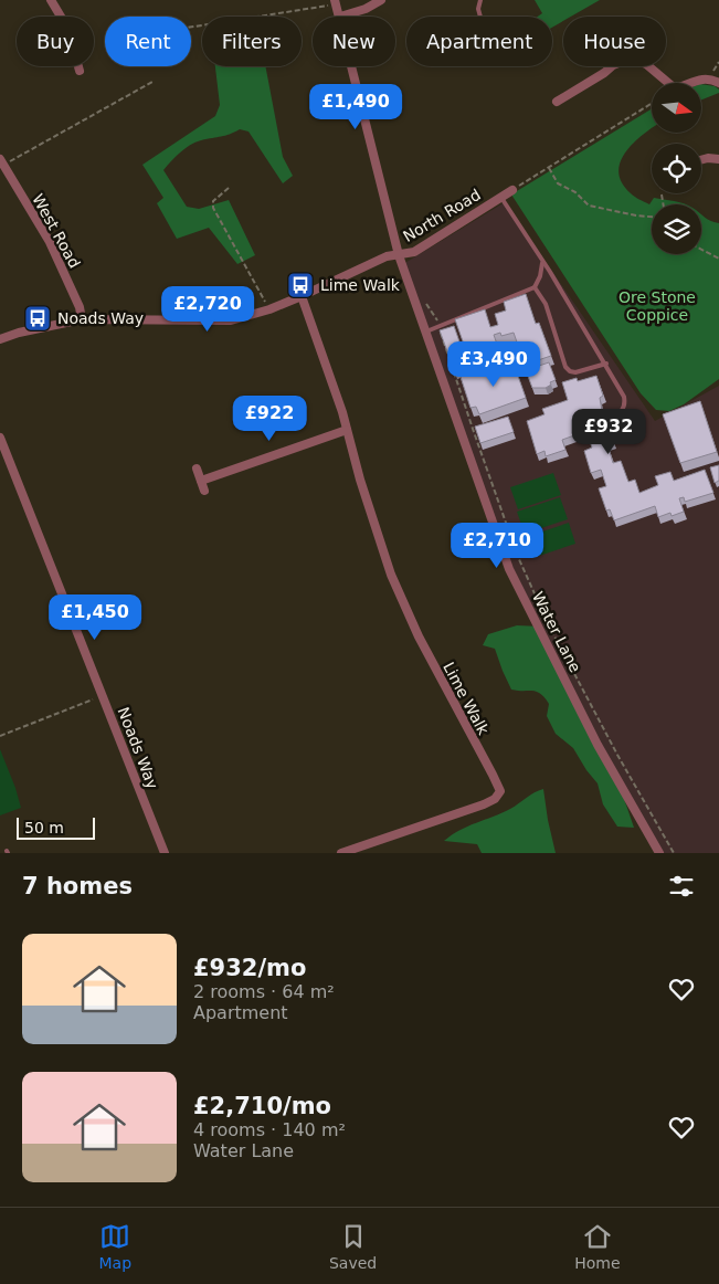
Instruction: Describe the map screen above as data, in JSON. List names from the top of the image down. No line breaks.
{"streets":{"street":["North Road","West Road","Water Lane","Lime Walk","Noads Way"]},"crossings":[["North Road","West Road"],["North Road","Water Lane"],["North Road","Lime Walk"]],"parks":["Ore Stone Coppice"],"places":{"bus stop":["Lime Walk","Noads Way"]},"scale_bar":"50 m","north":"right","page":{"chip":["Buy","Rent","Filters","New","Apartment","House"],"price":["£1,490","£2,720","£3,490","£922","£932","£2,710","£1,450"],"scale":"50 m","heading":"7 homes","list":[{"name":"£932/mo","note":"2 rooms · 64 m² · Apartment"},{"name":"£2,710/mo","note":"4 rooms · 140 m² · Water Lane"}],"tabs":["Map","Saved","Home"]}}
